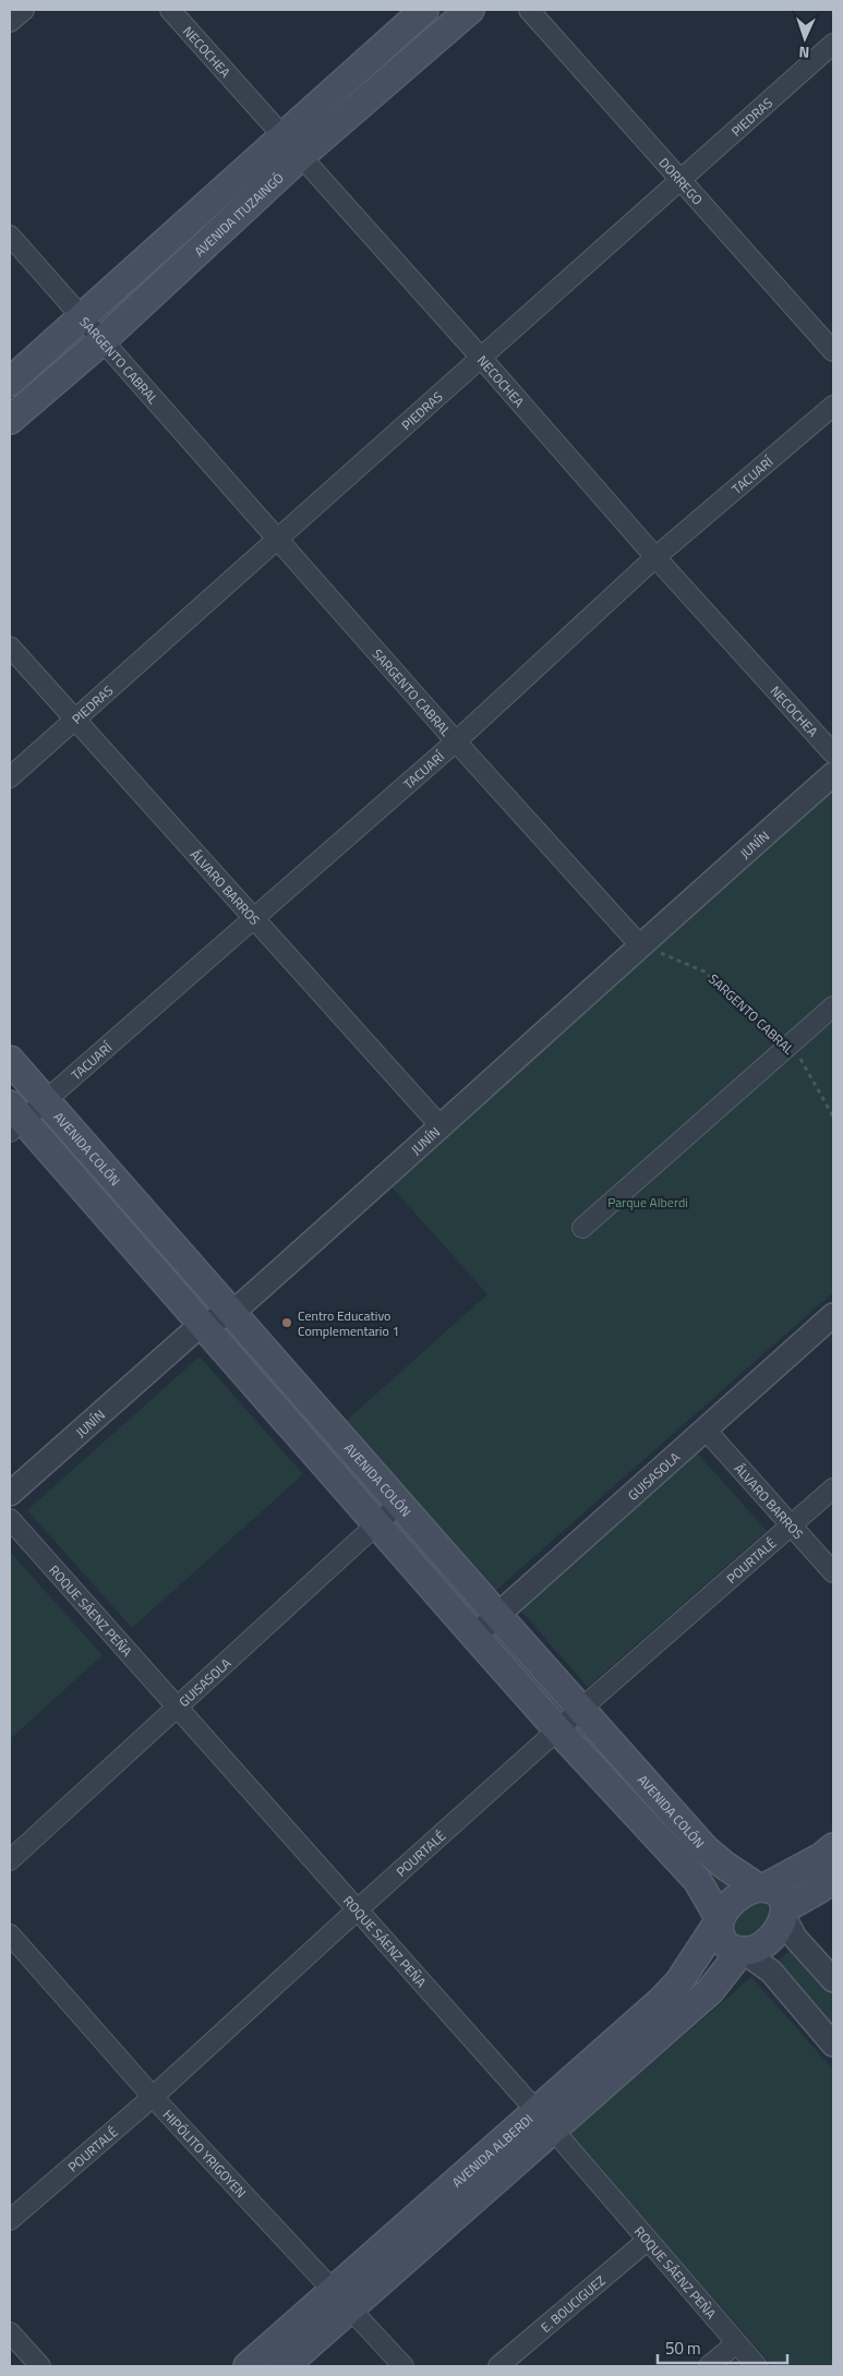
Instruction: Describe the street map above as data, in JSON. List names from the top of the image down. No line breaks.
{"streets":{"main road":["AVENIDA ITUZAINGÓ","AVENIDA COLÓN","AVENIDA ALBERDI"],"street":["NECOCHEA","PIEDRAS","DORREGO","SARGENTO CABRAL","TACUARÍ","JUNÍN","ÁLVARO BARROS","GUISASOLA","POURTALÉ","ROQUE SÁENZ PEÑA","HIPÓLITO YRIGOYEN","E. BOUCIGUEZ"]},"crossings":[["NECOCHEA","PIEDRAS"],["NECOCHEA","AVENIDA ITUZAINGÓ"],["NECOCHEA","TACUARÍ"],["PIEDRAS","DORREGO"],["PIEDRAS","SARGENTO CABRAL"],["PIEDRAS","ÁLVARO BARROS"],["AVENIDA ITUZAINGÓ","SARGENTO CABRAL"],["SARGENTO CABRAL","TACUARÍ"],["SARGENTO CABRAL","JUNÍN"],["TACUARÍ","ÁLVARO BARROS"],["TACUARÍ","AVENIDA COLÓN"],["JUNÍN","ÁLVARO BARROS"],["JUNÍN","AVENIDA COLÓN"],["ÁLVARO BARROS","GUISASOLA"],["ÁLVARO BARROS","POURTALÉ"],["AVENIDA COLÓN","GUISASOLA"],["AVENIDA COLÓN","POURTALÉ"],["AVENIDA COLÓN","AVENIDA ALBERDI"],["GUISASOLA","ROQUE SÁENZ PEÑA"],["POURTALÉ","ROQUE SÁENZ PEÑA"],["POURTALÉ","HIPÓLITO YRIGOYEN"],["ROQUE SÁENZ PEÑA","AVENIDA ALBERDI"],["ROQUE SÁENZ PEÑA","E. BOUCIGUEZ"],["AVENIDA ALBERDI","HIPÓLITO YRIGOYEN"]],"parks":["Parque Alberdi"],"places":["Centro Educativo Complementario 1"],"scale_bar":"50 m","north":"bottom"}
